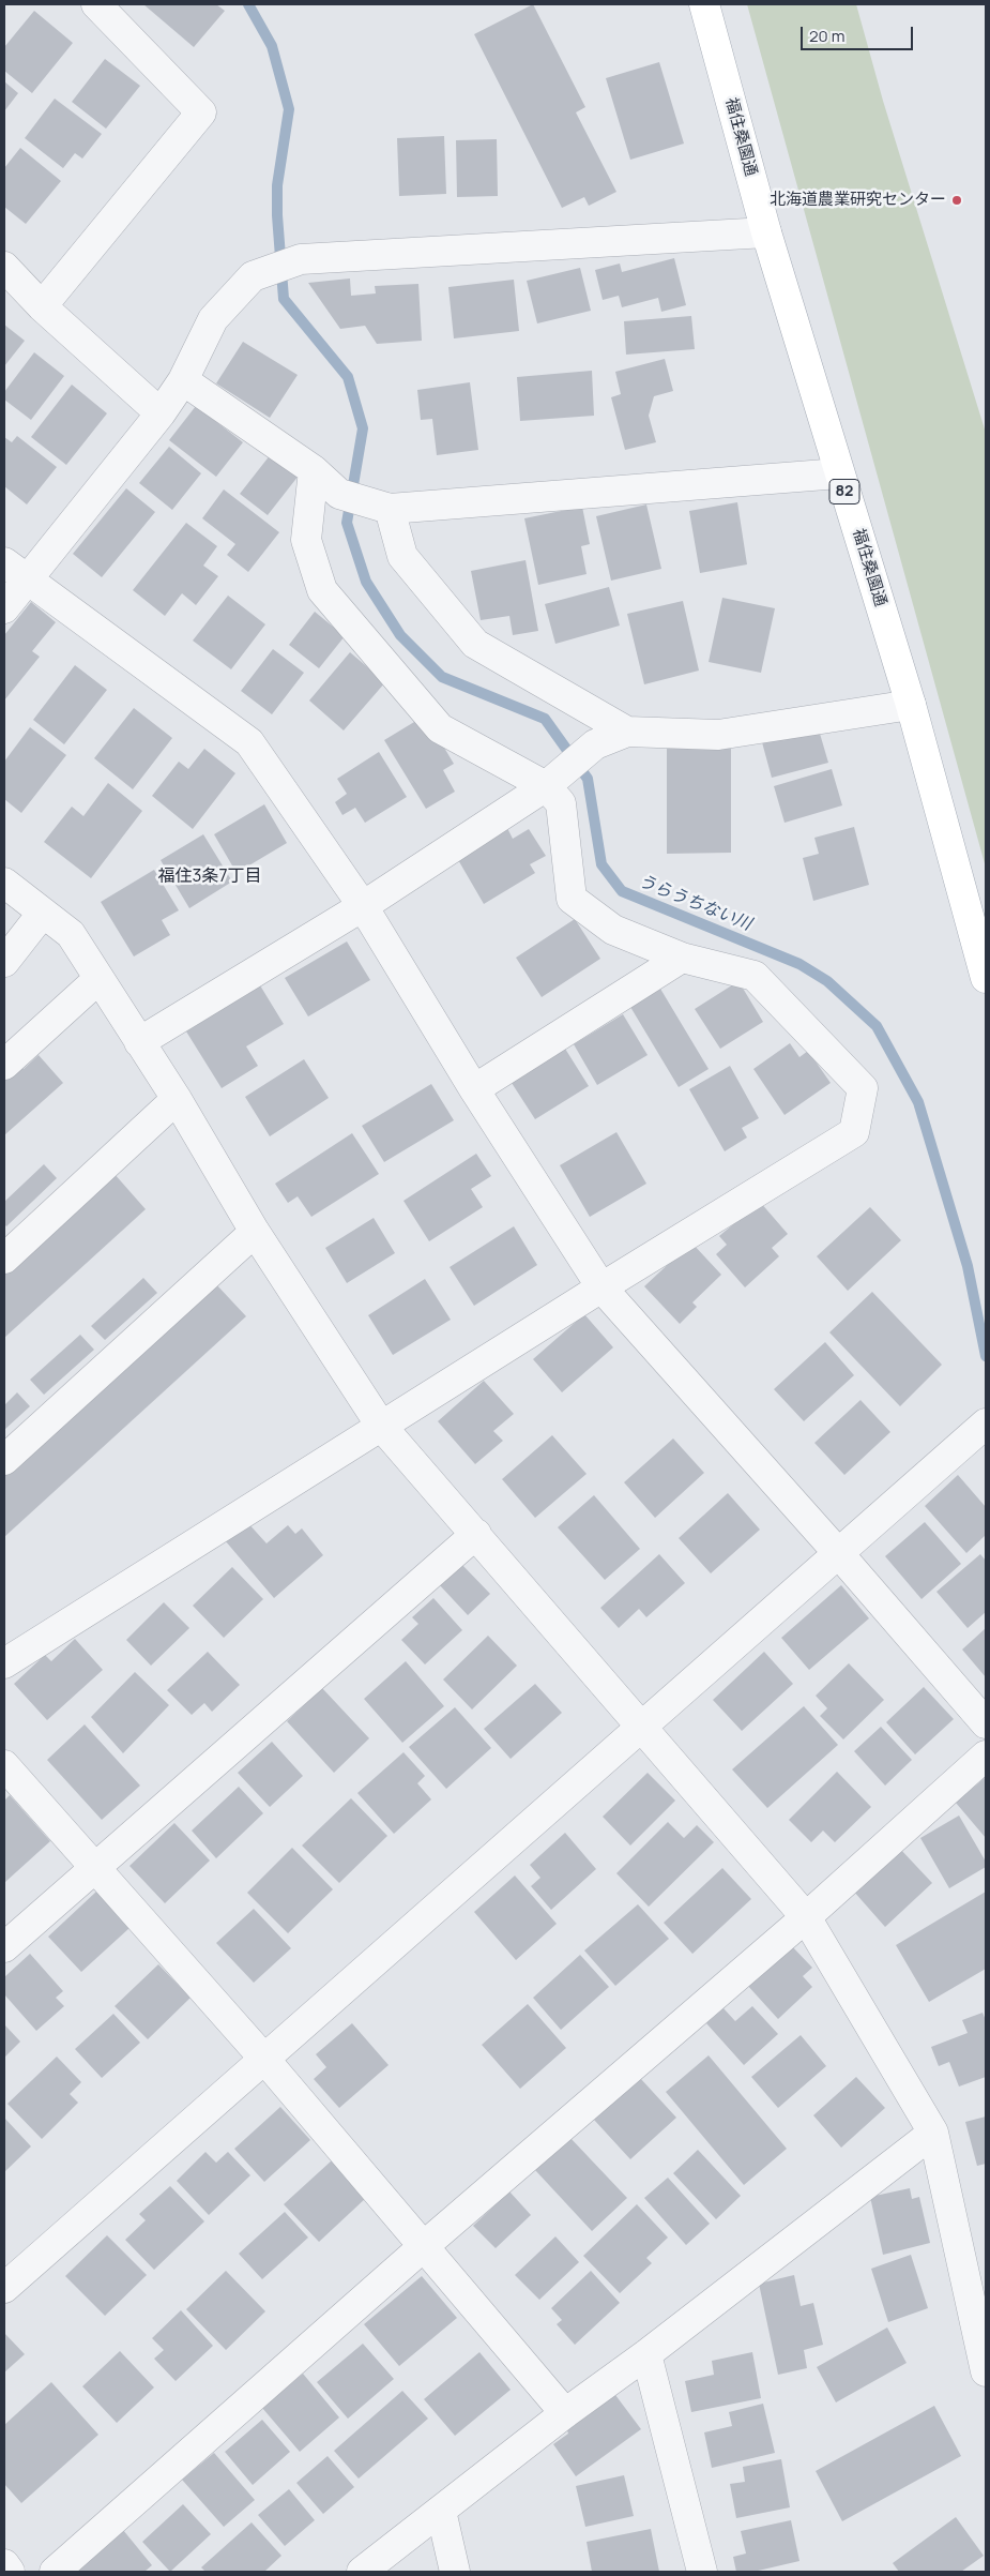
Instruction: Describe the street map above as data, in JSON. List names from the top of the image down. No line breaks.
{"streets":{"main road":["福住桑園通","82"]},"districts":["福住3条7丁目"],"water":["うらうちない川"],"places":["北海道農業研究センター"],"scale_bar":"20 m"}
